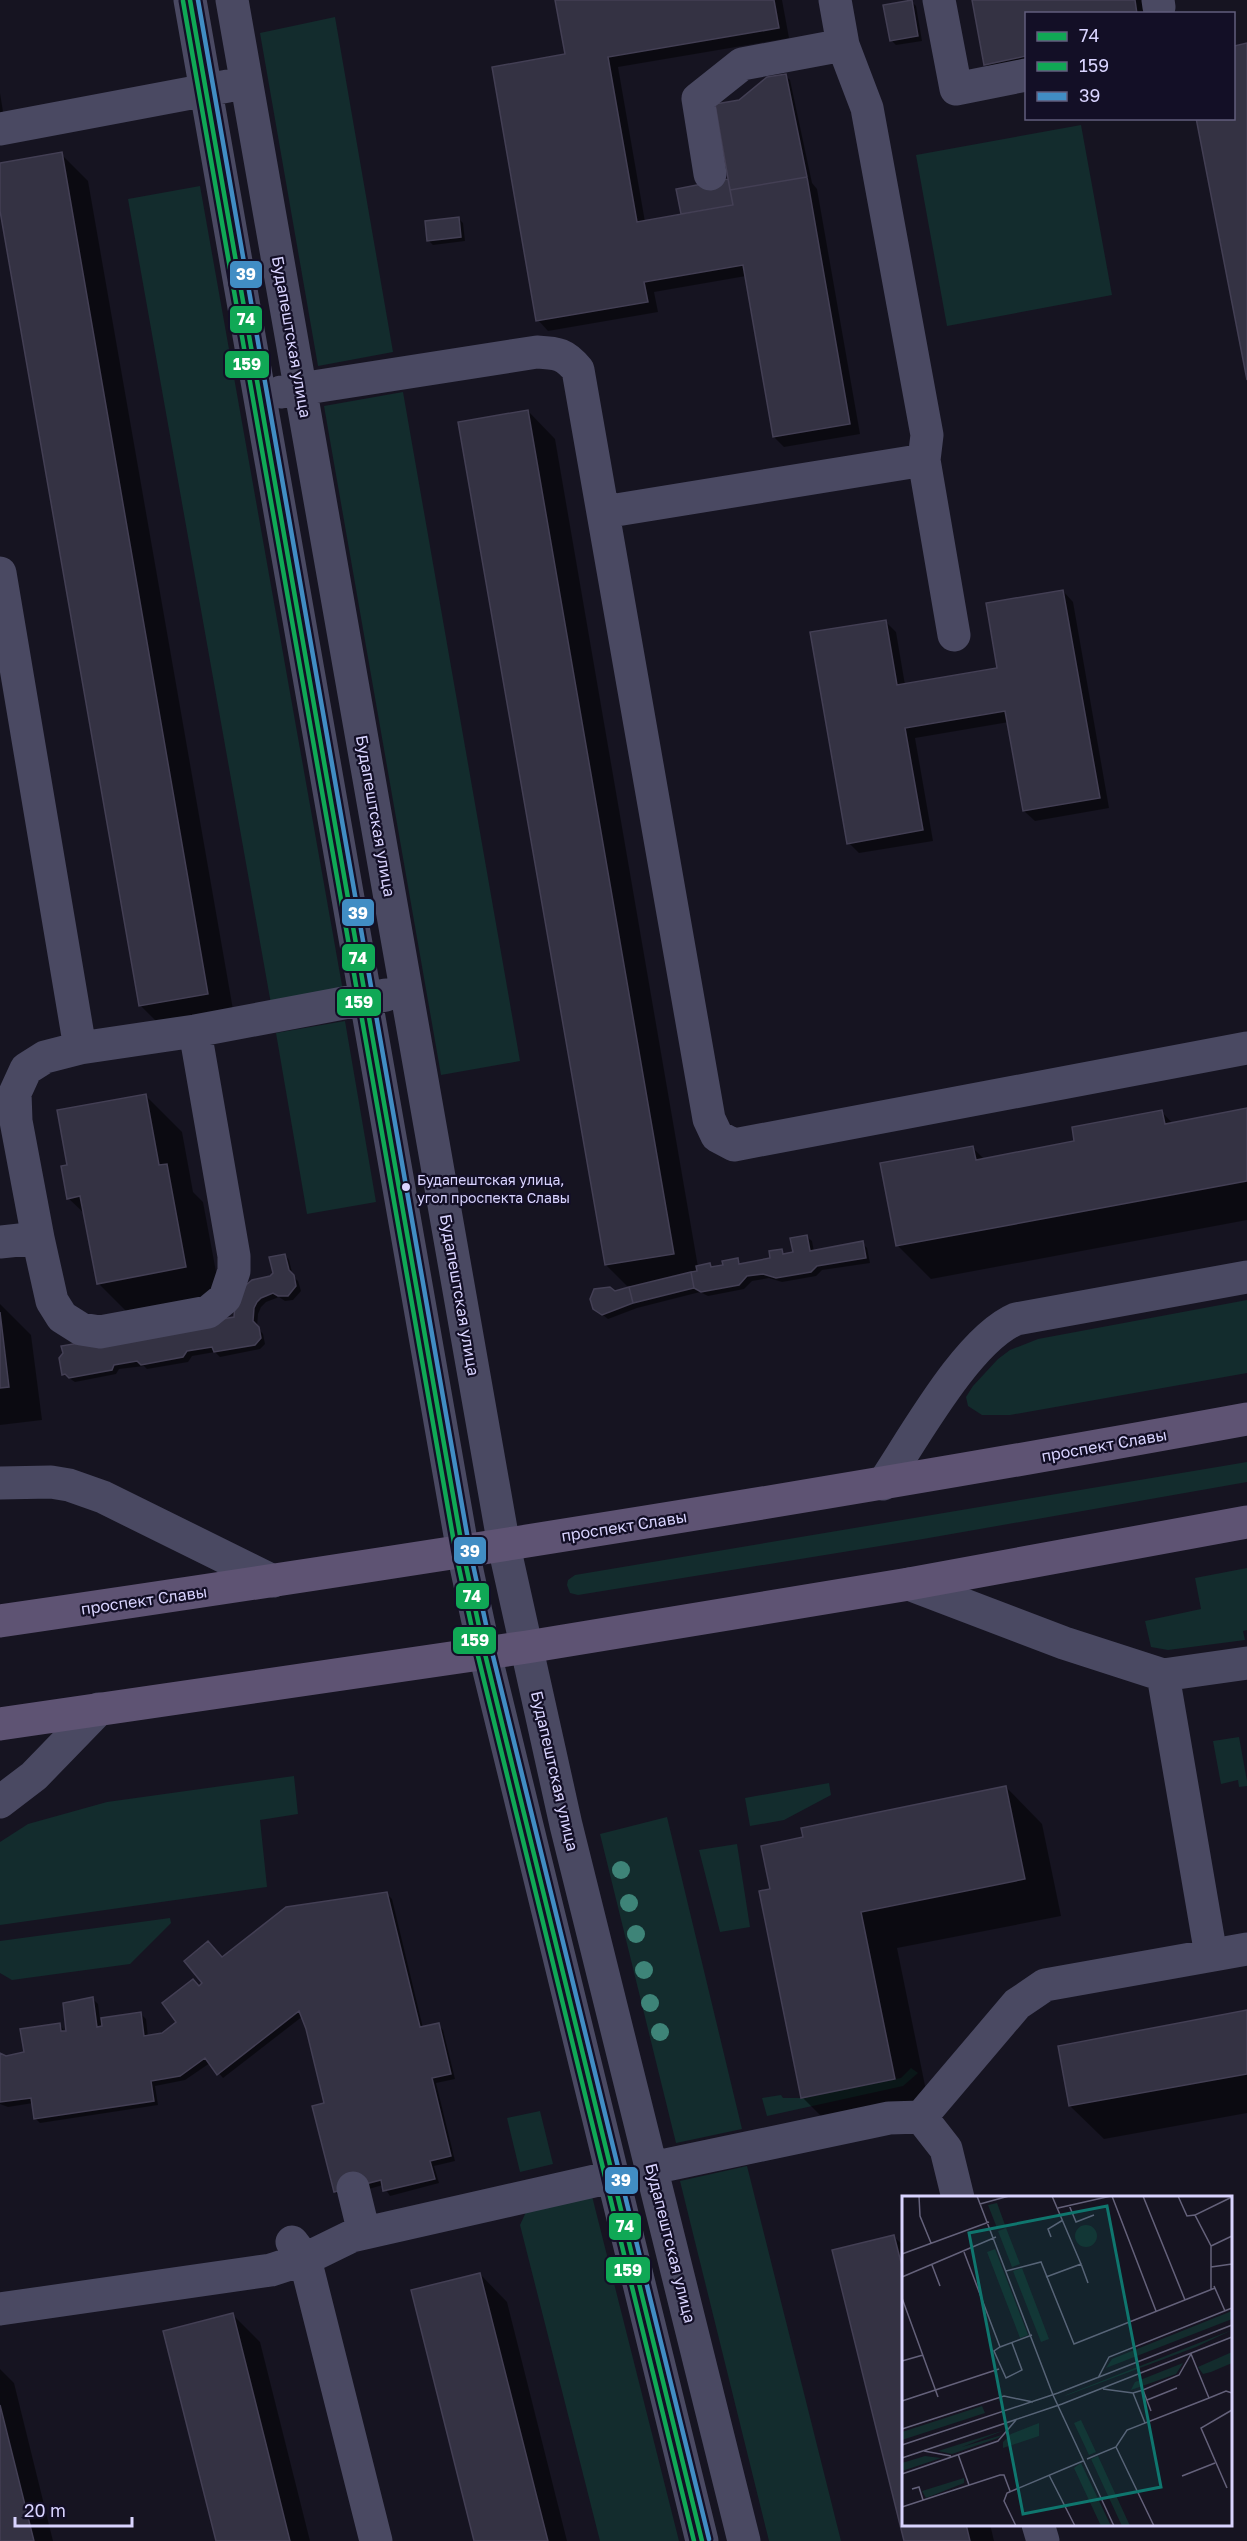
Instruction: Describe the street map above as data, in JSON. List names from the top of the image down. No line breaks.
{"streets":{"main road":["проспект Славы"],"street":["Будапештская улица"]},"crossings":[["Будапештская улица","проспект Славы"]],"places":["Будапештская улица, угол проспекта Славы"],"lines":["transit line 74","transit line 39","transit line 159"],"legend":["74","159","39"],"scale_bar":"20 m"}
